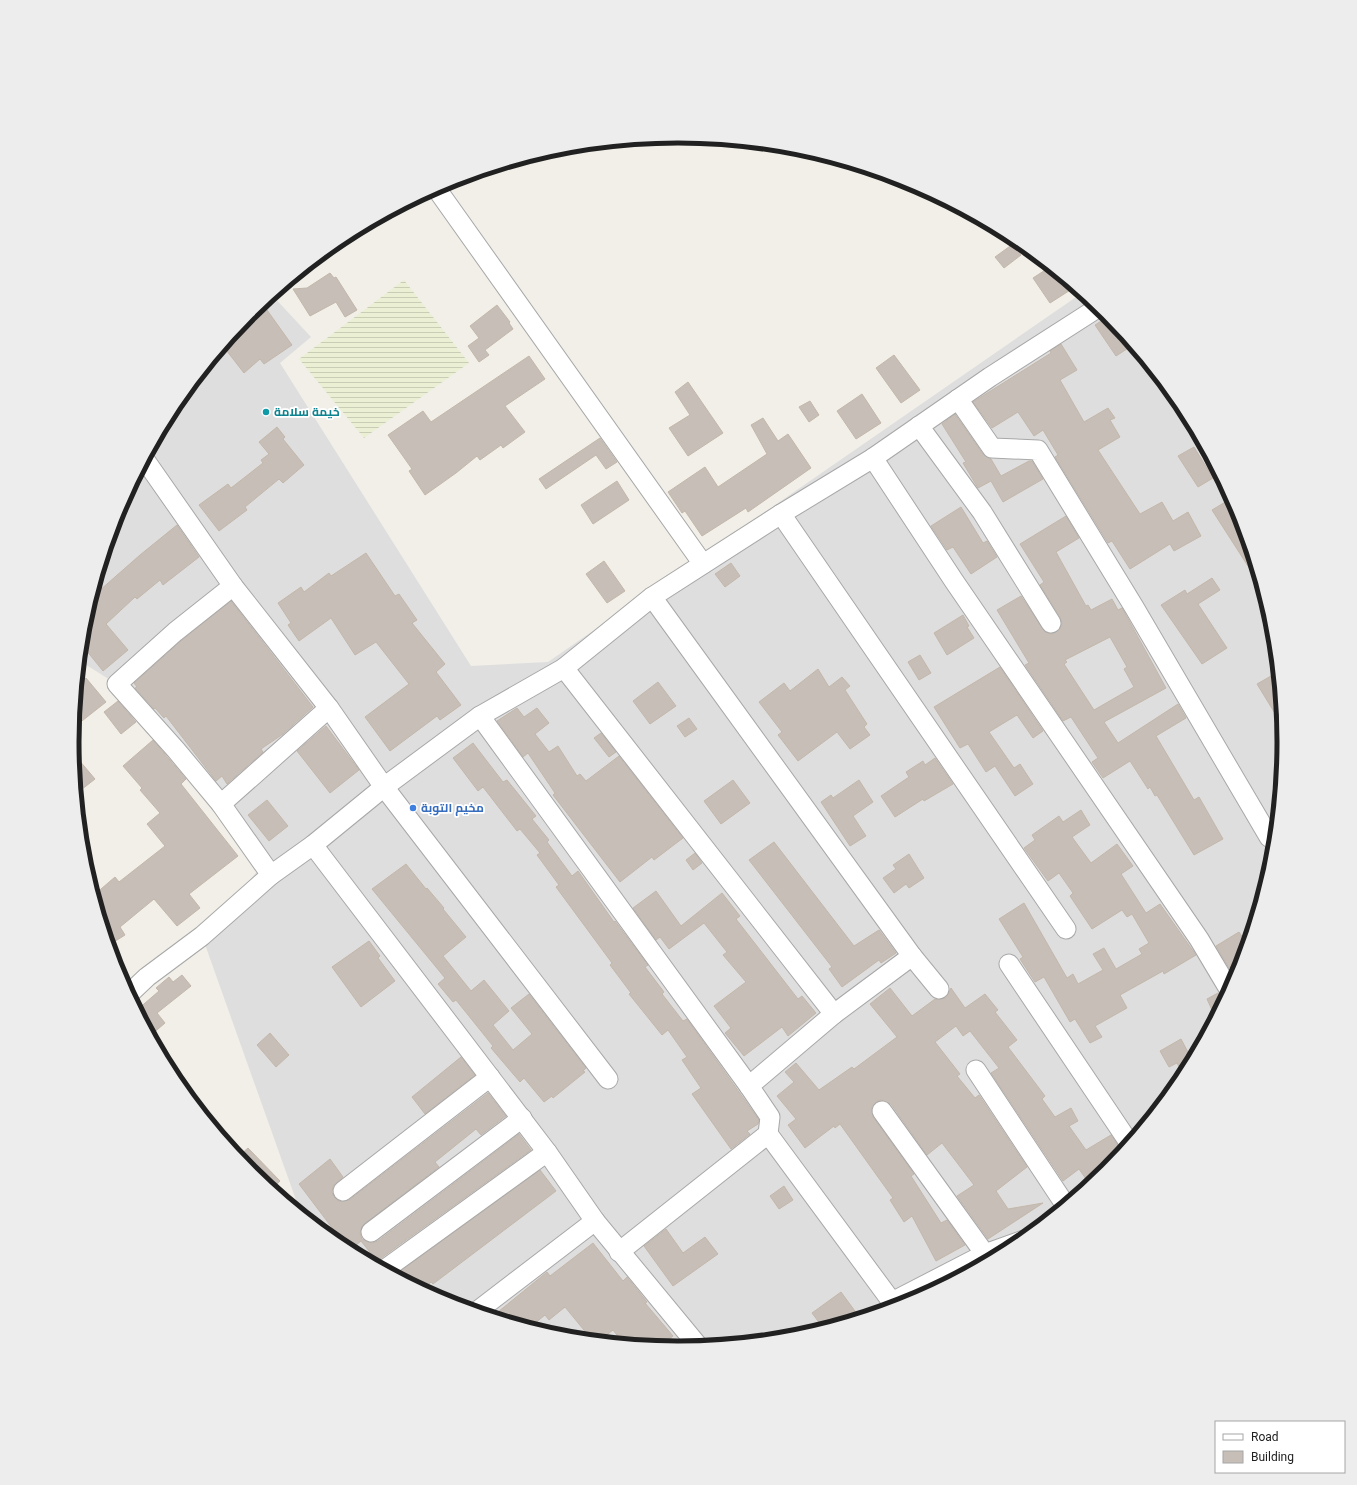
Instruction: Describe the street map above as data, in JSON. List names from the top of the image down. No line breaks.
{"places":["خيمة سلامة","مخيم التوبة"],"legend":["Road","Building"]}
